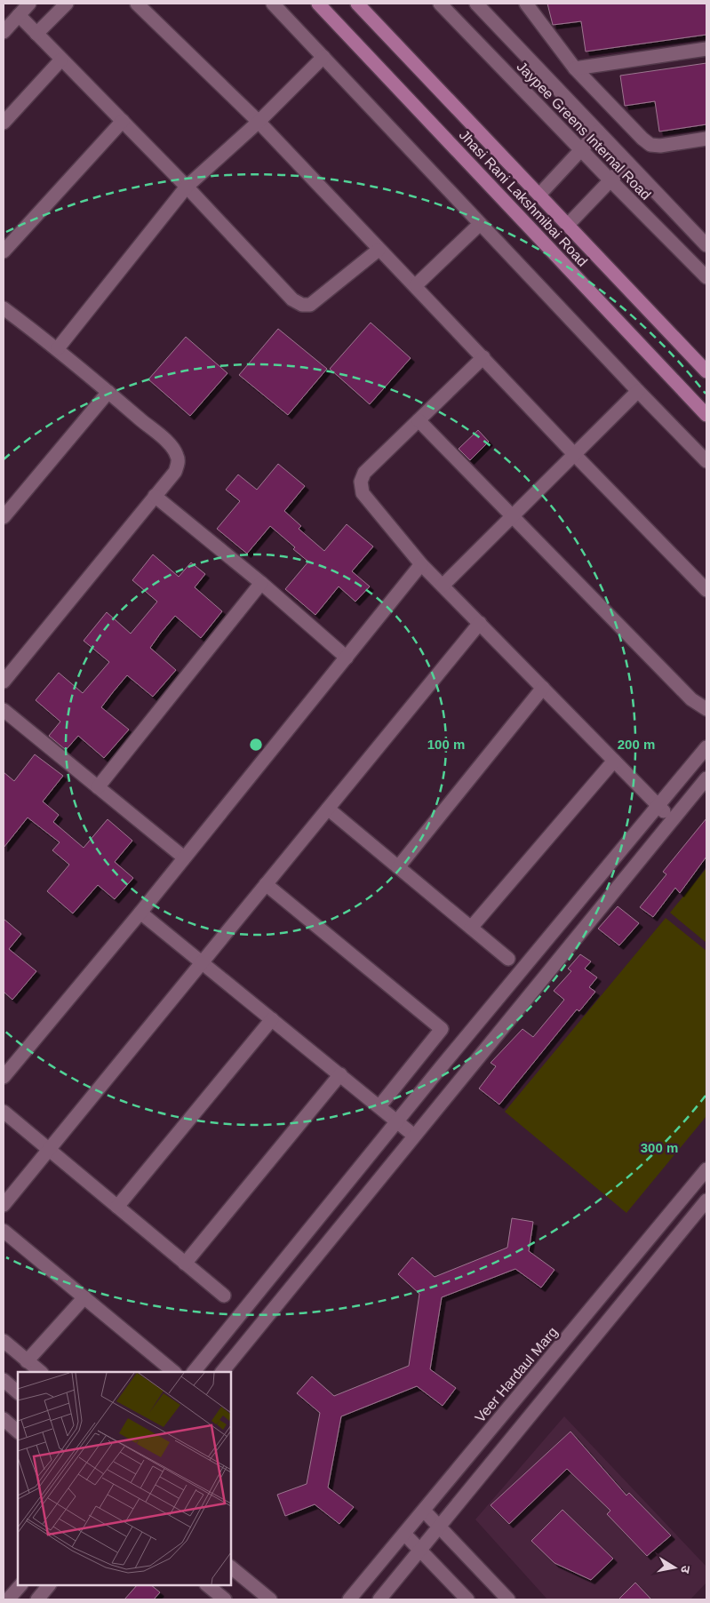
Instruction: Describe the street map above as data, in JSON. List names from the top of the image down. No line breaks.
{"streets":{"main road":["Jhasi Rani Lakshmibai Road"],"street":["Jaypee Greens Internal Road","Veer Hardaul Marg"]},"north":"right","rings":["100 m","200 m","300 m"]}
